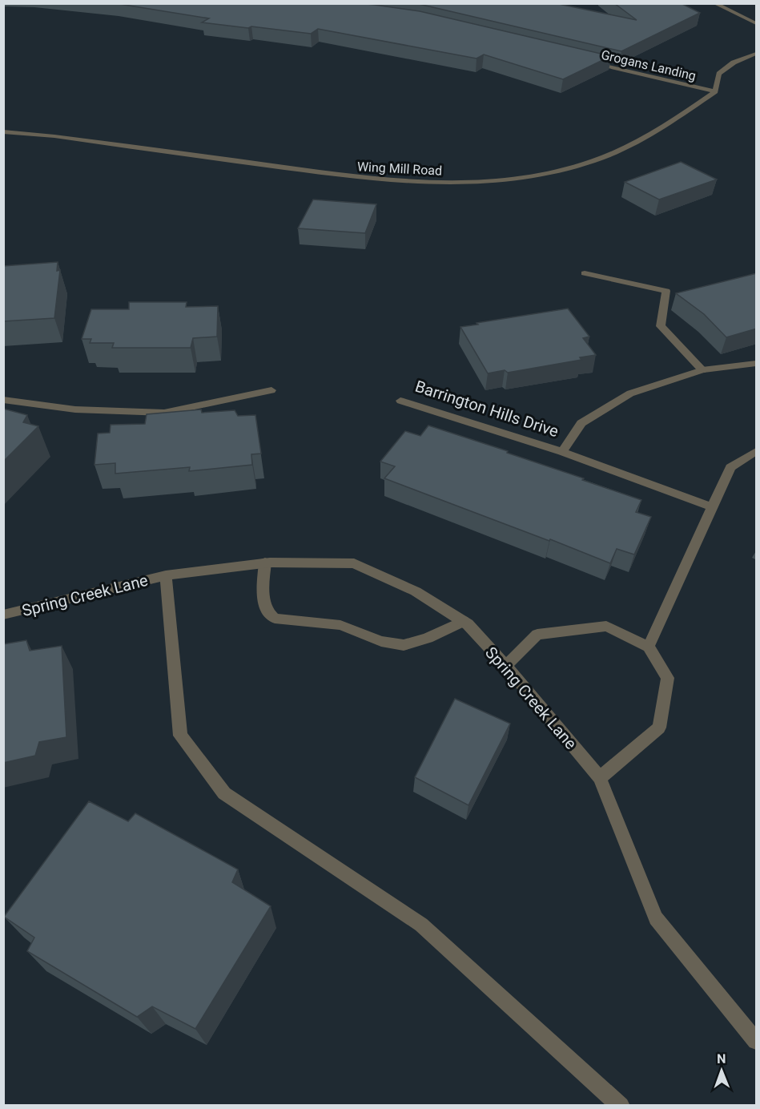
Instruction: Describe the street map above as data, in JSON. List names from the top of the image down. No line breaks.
{"streets":{"street":["Grogans Landing","Wing Mill Road","Barrington Hills Drive","Spring Creek Lane"]},"crossings":[["Grogans Landing","Wing Mill Road"]],"north":"top"}
